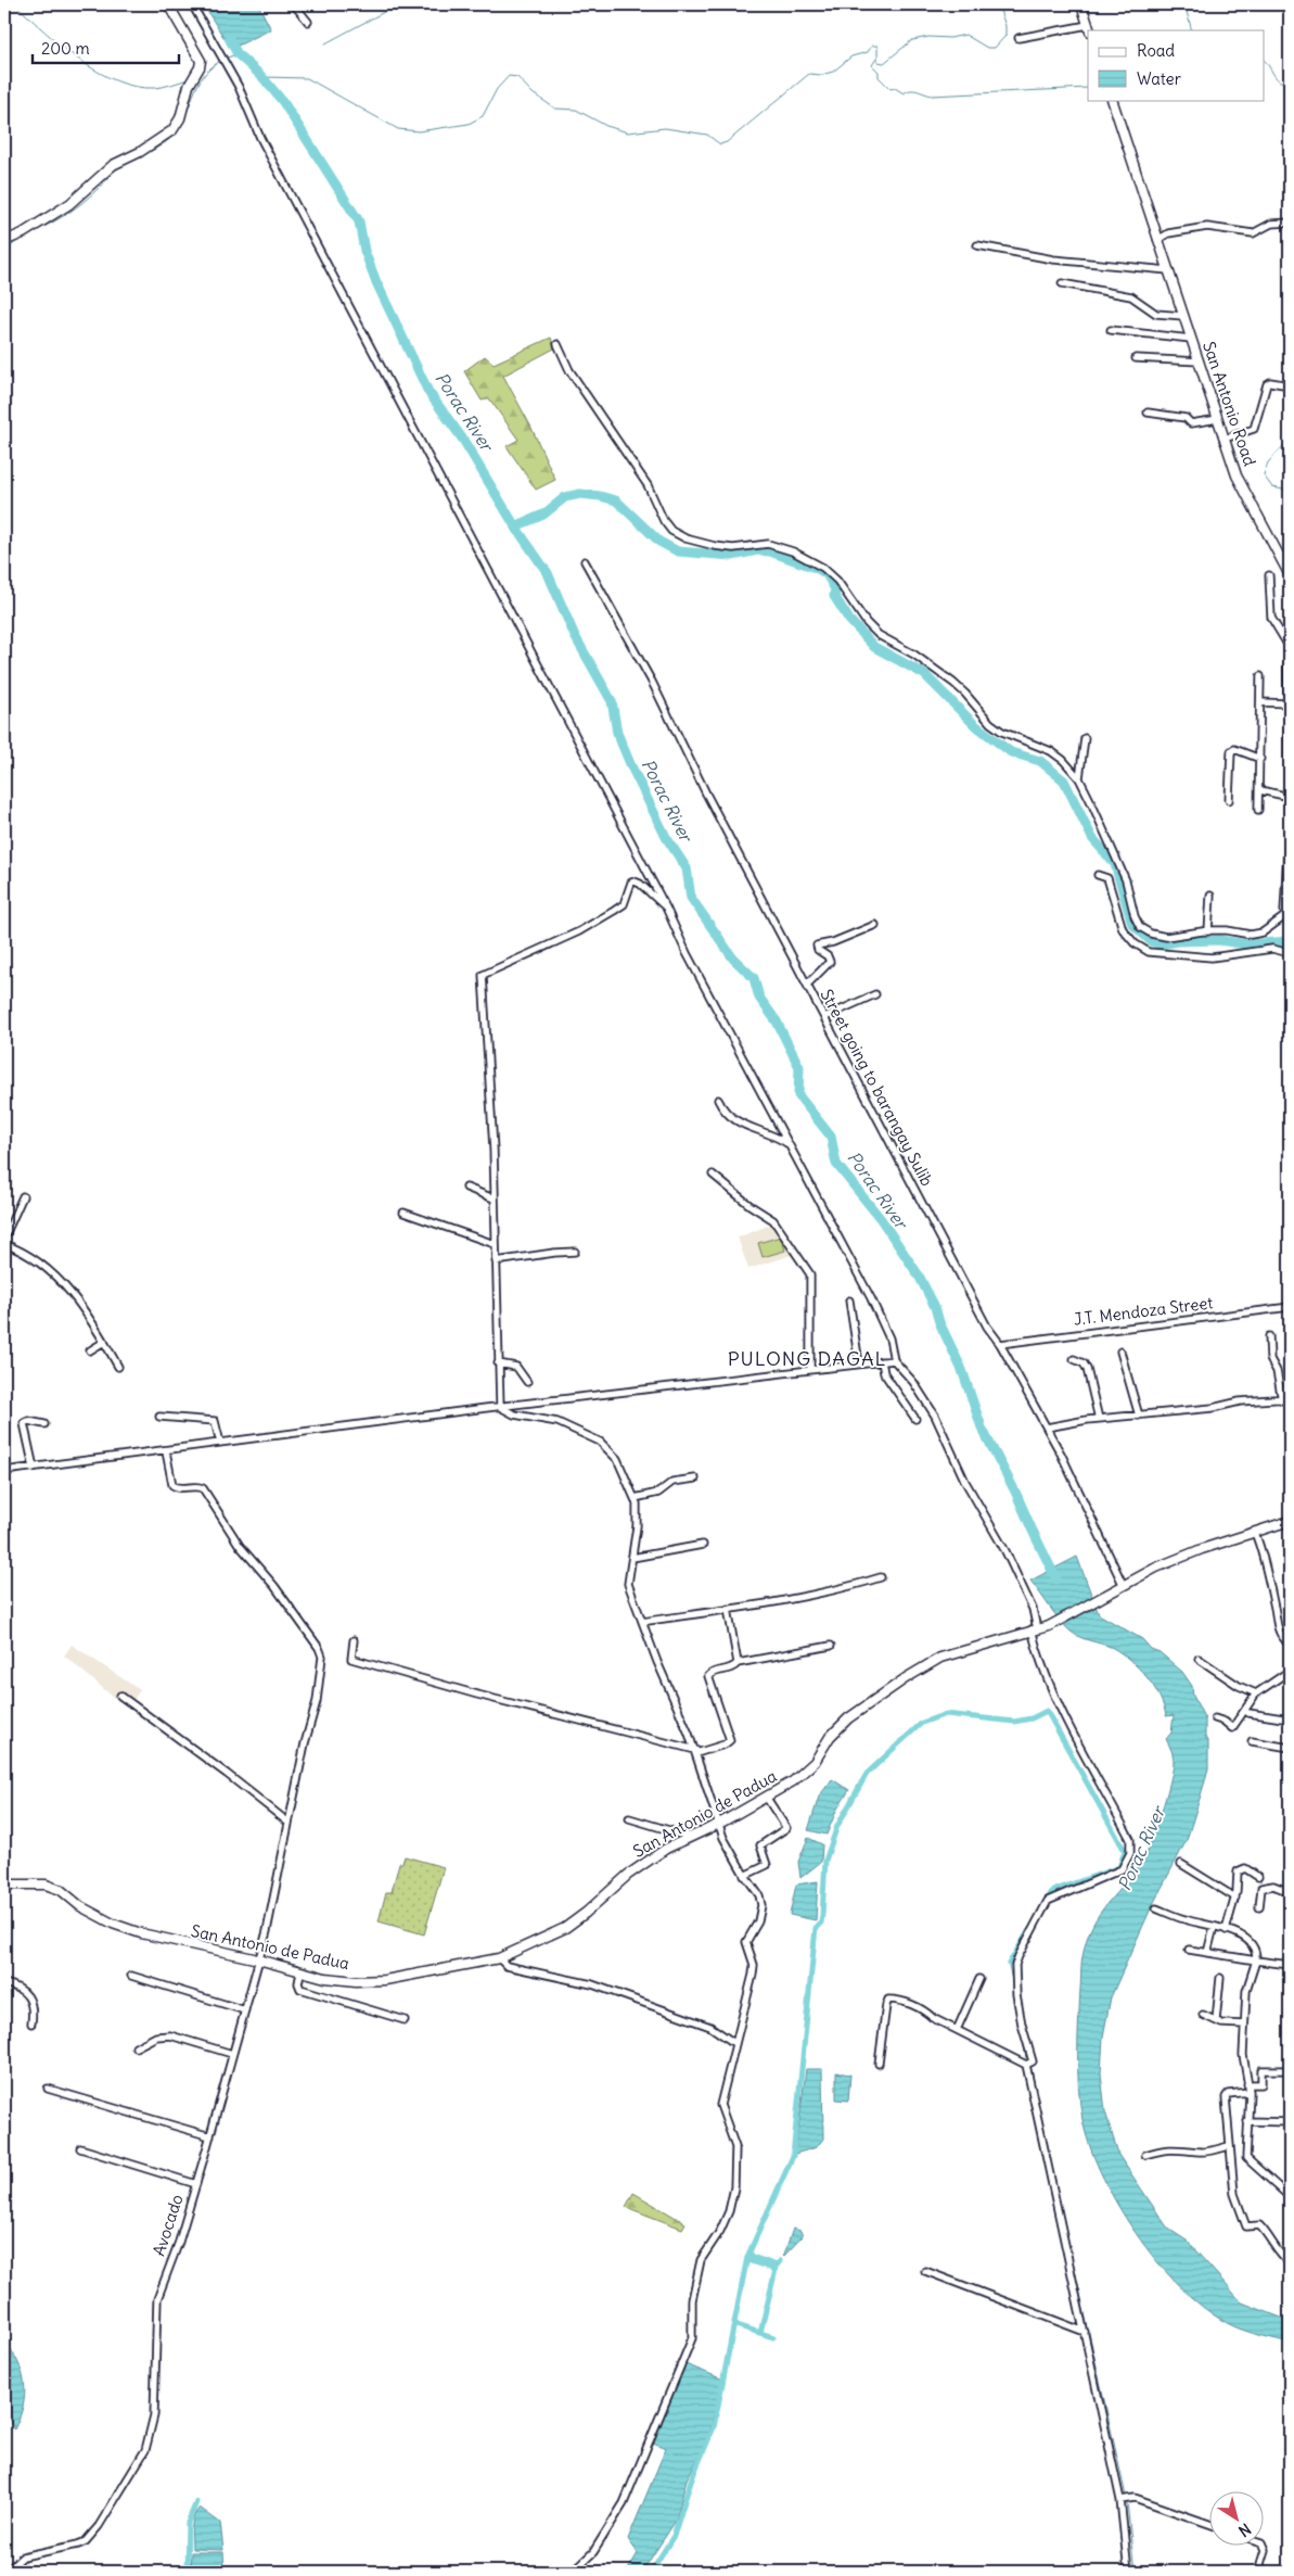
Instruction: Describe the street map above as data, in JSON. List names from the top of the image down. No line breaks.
{"streets":{"street":["San Antonio Road","Street going to barangay Sulib","J.T. Mendoza Street","San Antonio de Padua","Avocado"]},"crossings":[["Street going to barangay Sulib","J.T. Mendoza Street"],["Street going to barangay Sulib","San Antonio de Padua"],["San Antonio de Padua","Avocado"]],"districts":["PULONG DAGAL"],"water":["Porac River"],"legend":["Road","Water"],"scale_bar":"200 m","north":"bottom right"}
